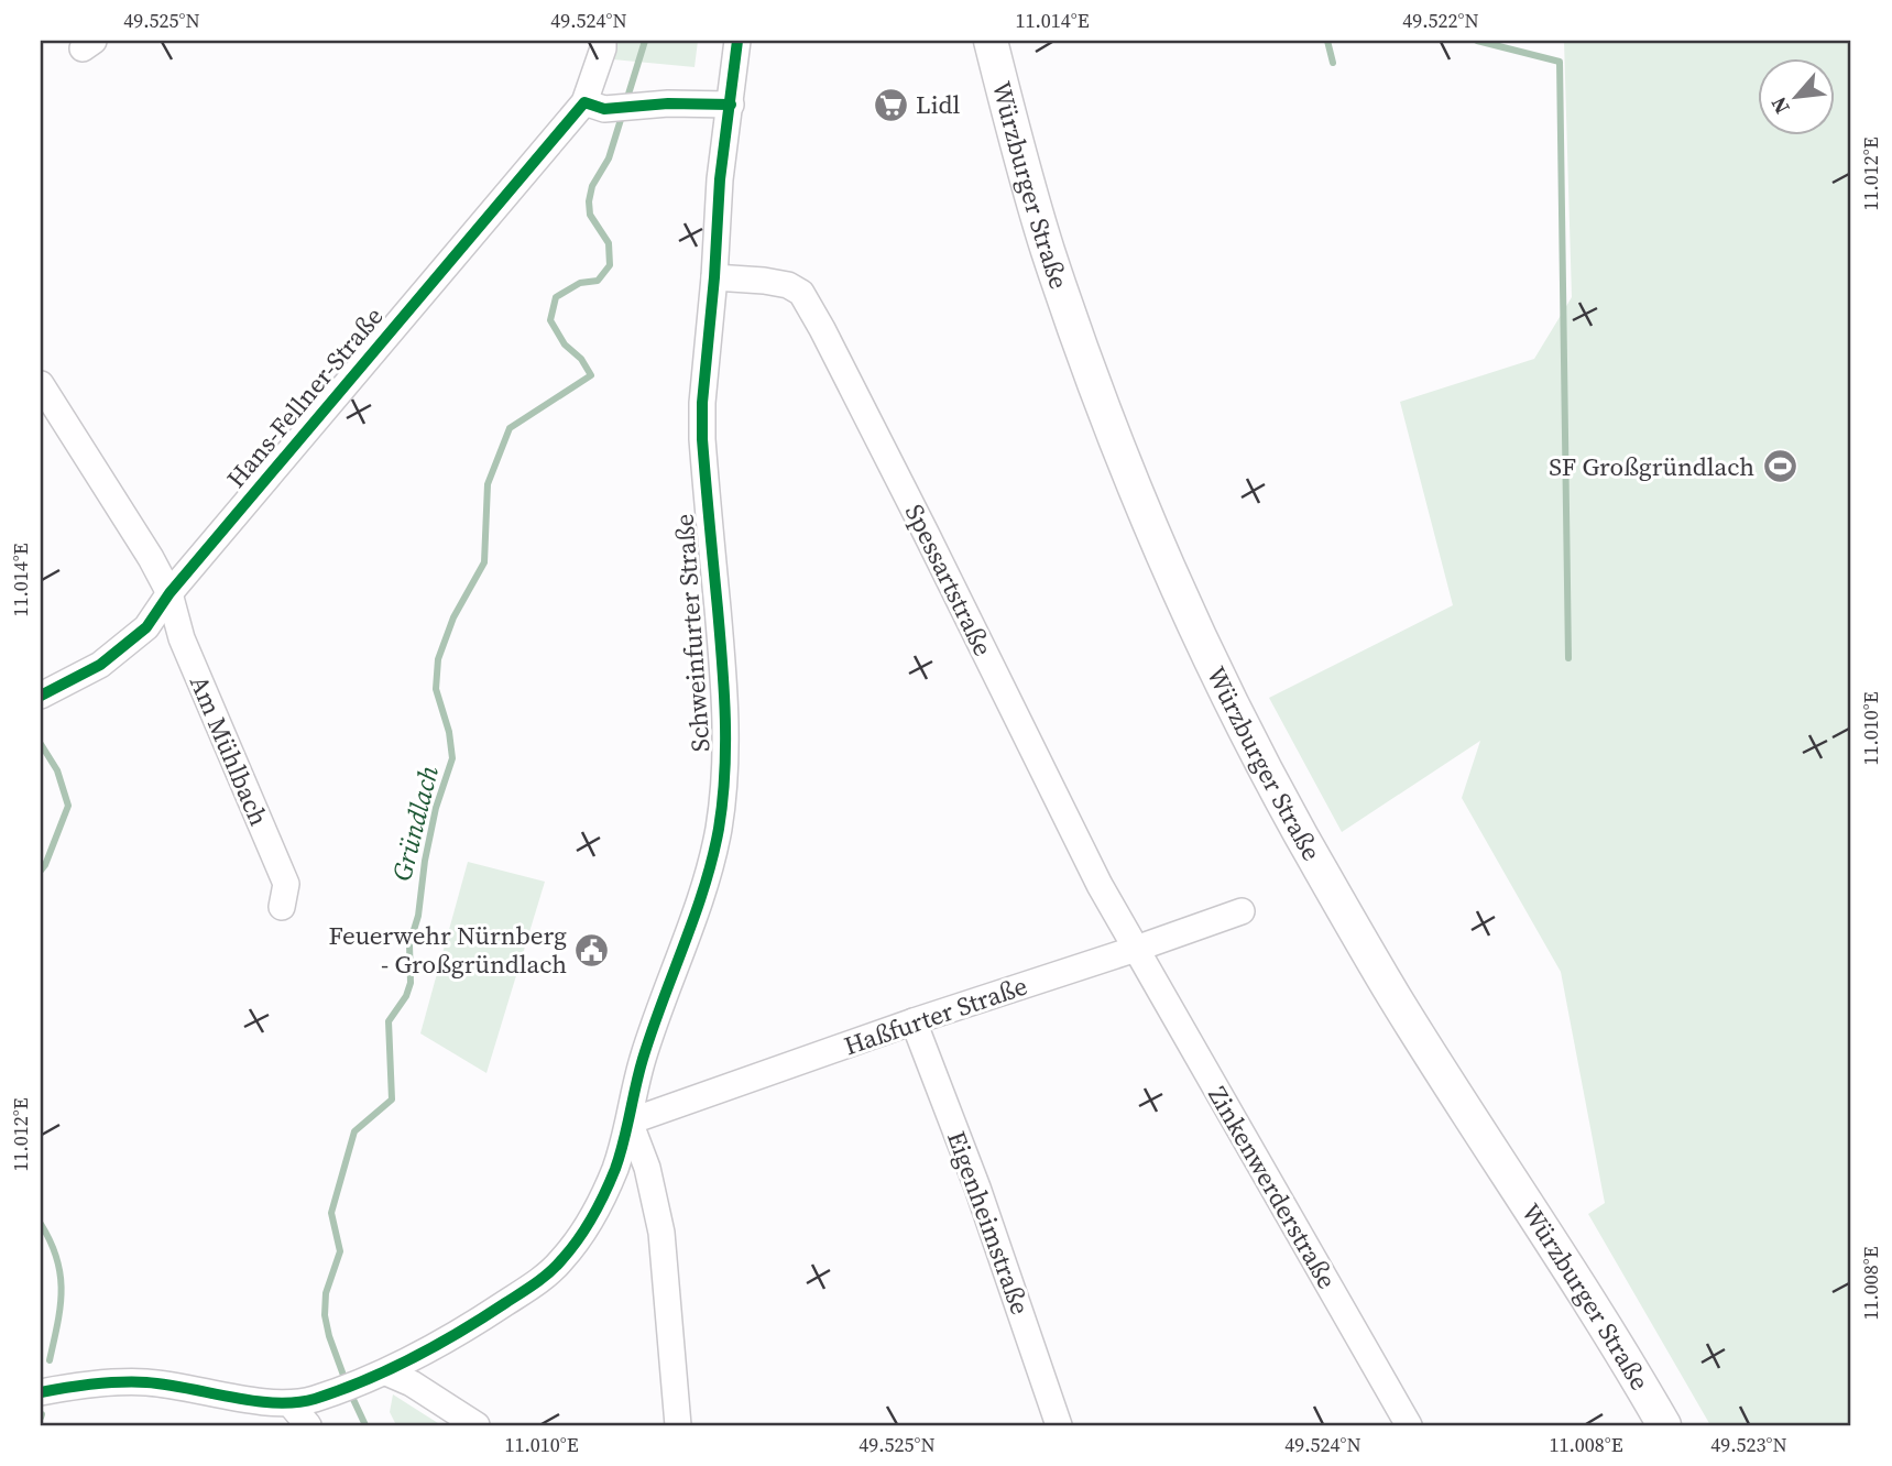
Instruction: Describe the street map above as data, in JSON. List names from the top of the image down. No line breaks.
{"streets":{"main road":["Würzburger Straße"],"street":["Hans-Fellner-Straße","Spessartstraße","Schweinfurter Straße","Am Mühlbach","Haßfurter Straße","Zinkenwerderstraße","Eigenheimstraße"]},"crossings":[["Hans-Fellner-Straße","Am Mühlbach"],["Spessartstraße","Schweinfurter Straße"],["Spessartstraße","Haßfurter Straße"],["Spessartstraße","Zinkenwerderstraße"],["Schweinfurter Straße","Haßfurter Straße"],["Haßfurter Straße","Zinkenwerderstraße"],["Haßfurter Straße","Eigenheimstraße"]],"water":["Gründlach"],"places":{"supermarket":["Lidl"],"sports":["SF Großgründlach"],"public building":["Feuerwehr Nürnberg - Großgründlach"]},"north":"bottom left","coordinates":["49.525°N","49.524°N","11.014°E","49.522°N","11.012°E","11.010°E","11.008°E","49.523°N"]}
